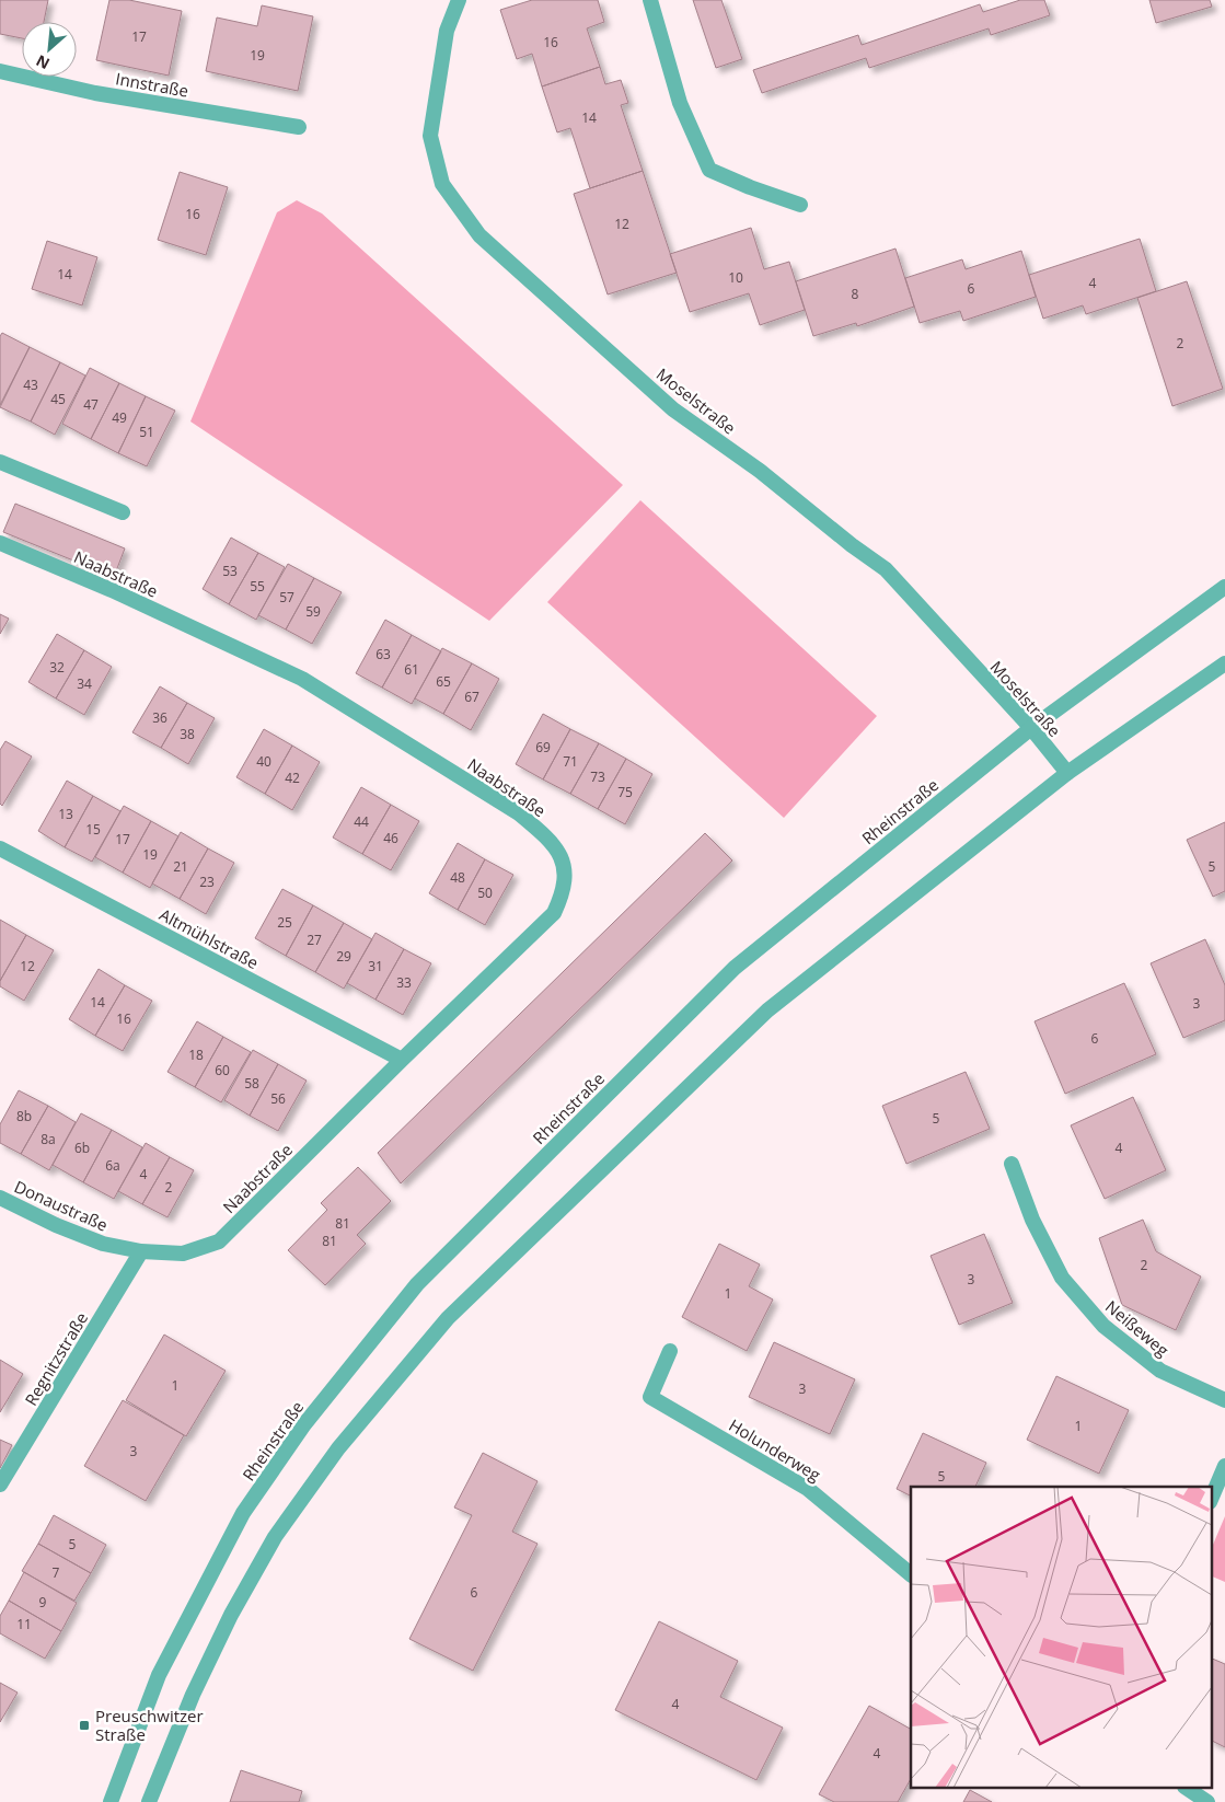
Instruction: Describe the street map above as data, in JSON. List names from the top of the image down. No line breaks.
{"streets":{"street":["Innstraße","Moselstraße","Naabstraße","Rheinstraße","Altmühlstraße","Donaustraße","Neißeweg","Regnitzstraße","Holunderweg"]},"crossings":[["Moselstraße","Rheinstraße"],["Naabstraße","Altmühlstraße"],["Naabstraße","Donaustraße"],["Naabstraße","Regnitzstraße"],["Donaustraße","Regnitzstraße"]],"places":{"transit":["Preuschwitzer Straße"]},"house_numbers":["17","16","19","14","16","12","14","10","4","6","8","2","43","45","47","49","51","53","55","57","59","63","32","61","65","34","67","36","38","69","40","71","73","42","75","13","44","15","46","17","19","21","5","48","23","50","25","27","29","12","31","33","14","3","16","6","18","60","58","56","8b","5","8a","6b","4","6a","4","2","81","81","2","3","1","1","3","1","3","5","5","7","6","9","11","4","4"],"north":"bottom left"}
